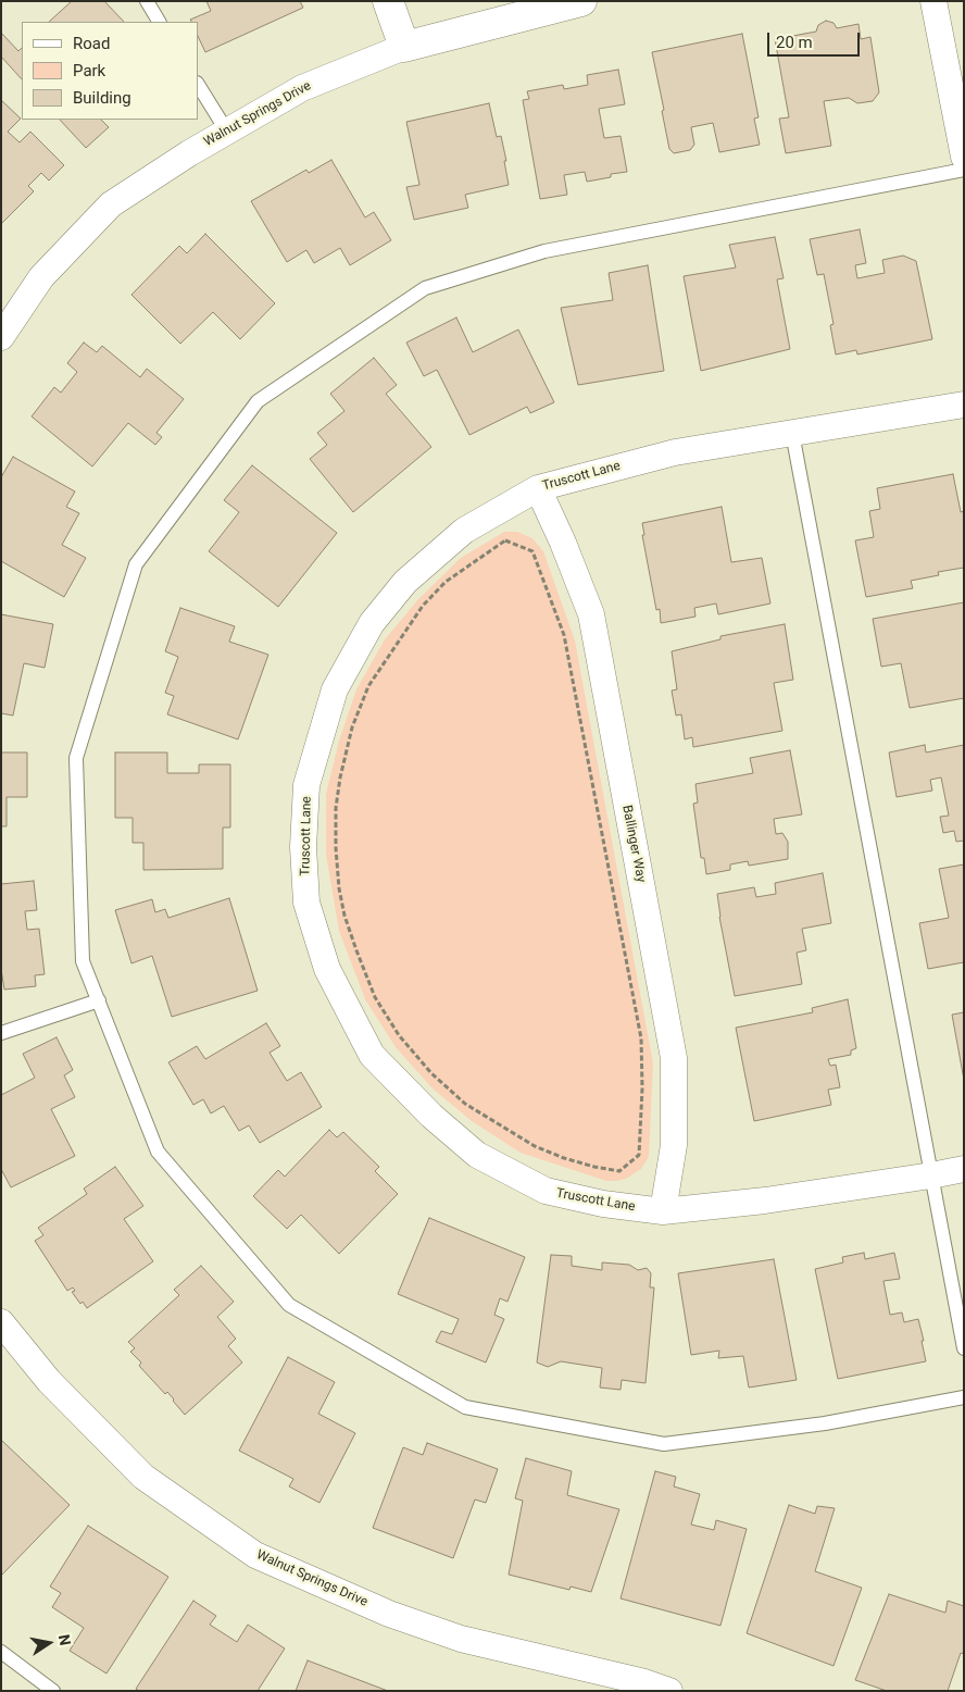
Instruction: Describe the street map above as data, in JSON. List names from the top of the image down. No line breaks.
{"streets":{"street":["Walnut Springs Drive","Truscott Lane","Ballinger Way"]},"crossings":[["Truscott Lane","Ballinger Way"]],"legend":["Road","Park","Building"],"scale_bar":"20 m","north":"right"}
